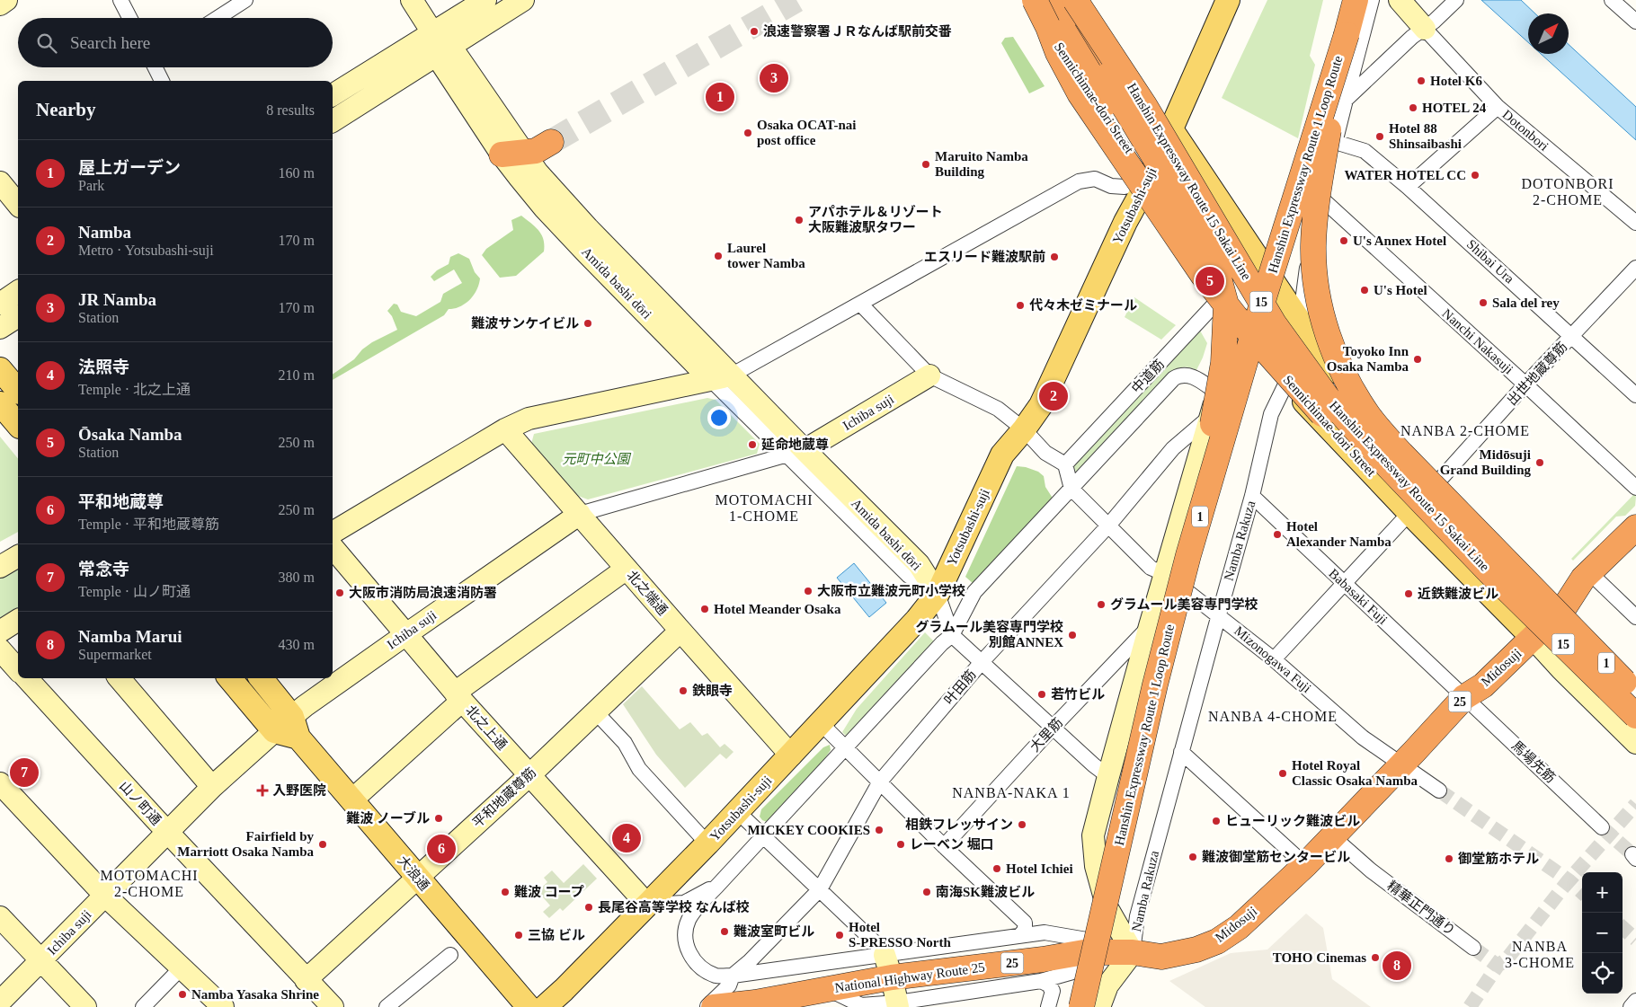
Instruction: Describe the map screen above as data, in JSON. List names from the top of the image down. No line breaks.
{"streets":{"highway":["Hanshin Expressway Route 1 Loop Route","Hanshin Expressway Route 15 Sakai Line","15","1","Midosuji","25","National Highway Route 25"],"main road":["Sennichimae-dori Street","Yotsubashi-suji","大浪通"],"street":["Dotonbori","Shibai Ura","Amida bashi dōri","Nanchi Nakasuji","出世地蔵尊筋","中道筋","Ichiba suji","Namba Rakuza","北之端通","Babasaki Fuji","Mizonogawa Fuji","叶田筋","北之上通","大里筋","馬場先筋","平和地蔵尊筋","山ノ町通","精華正門通り"]},"crossings":[["Sennichimae-dori Street","Yotsubashi-suji"],["Sennichimae-dori Street","中道筋"],["Sennichimae-dori Street","Namba Rakuza"],["Sennichimae-dori Street","Midosuji"],["Hanshin Expressway Route 1 Loop Route","1"],["Yotsubashi-suji","Amida bashi dōri"],["Yotsubashi-suji","北之端通"],["Yotsubashi-suji","北之上通"],["Shibai Ura","出世地蔵尊筋"],["Amida bashi dōri","Ichiba suji"],["Nanchi Nakasuji","出世地蔵尊筋"],["中道筋","Namba Rakuza"],["中道筋","Mizonogawa Fuji"],["中道筋","Midosuji"],["中道筋","叶田筋"],["中道筋","National Highway Route 25"],["Ichiba suji","北之端通"],["Ichiba suji","北之上通"],["Ichiba suji","山ノ町通"],["Ichiba suji","大浪通"],["Namba Rakuza","Babasaki Fuji"],["Namba Rakuza","Mizonogawa Fuji"],["Namba Rakuza","Midosuji"],["Namba Rakuza","National Highway Route 25"],["北之端通","平和地蔵尊筋"],["Babasaki Fuji","Midosuji"],["Babasaki Fuji","馬場先筋"],["Mizonogawa Fuji","Midosuji"],["Mizonogawa Fuji","叶田筋"],["Midosuji","馬場先筋"],["Midosuji","精華正門通り"],["Midosuji","National Highway Route 25"],["北之上通","平和地蔵尊筋"],["平和地蔵尊筋","山ノ町通"],["平和地蔵尊筋","大浪通"]],"districts":["DOTONBORI 2-CHOME","NANBA 2-CHOME","MOTOMACHI 1-CHOME","NANBA 4-CHOME","NANBA-NAKA 1","MOTOMACHI 2-CHOME","NANBA 3-CHOME"],"parks":["元町中公園"],"places":{"other":["浪速警察署ＪＲなんば駅前交番","Hotel K6","HOTEL 24","Osaka OCAT-nai post office","Hotel 88 Shinsaibashi","Maruito Namba Building","WATER HOTEL CC","アパホテル＆リゾート 大阪難波駅タワー","U's Annex Hotel","Laurel tower Namba","エスリード難波駅前","U's Hotel","Sala del rey","代々木ゼミナール","難波サンケイビル","Toyoko Inn Osaka Namba","延命地蔵尊","Midōsuji Grand Building","Hotel Alexander Namba","大阪市立難波元町小学校","大阪市消防局浪速消防署","近鉄難波ビル","グラムール美容専門学校","Hotel Meander Osaka","グラムール美容専門学校 別館ANNEX","鉄眼寺","若竹ビル","Hotel Royal Classic Osaka Namba","難波 ノーブル","ヒューリック難波ビル","相鉄フレッサイン","MICKEY COOKIES","Fairfield by Marriott Osaka Namba","レーベン 堀口","難波御堂筋センタービル","御堂筋ホテル","Hotel Ichiei","難波 コープ","南海SK難波ビル","長尾谷高等学校 なんば校","難波室町ビル","三協 ビル","Hotel S-PRESSO North","TOHO Cinemas","Namba Yasaka Shrine"],"health":["入野医院"]},"north":"top right","page":{"search":"Search here","pins":["3","1","5","2","7","4","6","8"],"heading":["Nearby","8 results"],"list":[{"mark":"1","name":"屋上ガーデン","note":"Park","value":"160 m"},{"mark":"2","name":"Namba","note":"Metro · Yotsubashi-suji","value":"170 m"},{"mark":"3","name":"JR Namba","note":"Station","value":"170 m"},{"mark":"4","name":"法照寺","note":"Temple · 北之上通","value":"210 m"},{"mark":"5","name":"Ōsaka Namba","note":"Station","value":"250 m"},{"mark":"6","name":"平和地蔵尊","note":"Temple · 平和地蔵尊筋","value":"250 m"},{"mark":"7","name":"常念寺","note":"Temple · 山ノ町通","value":"380 m"},{"mark":"8","name":"Namba Marui","note":"Supermarket","value":"430 m"}],"map_buttons":["+","−"]}}
